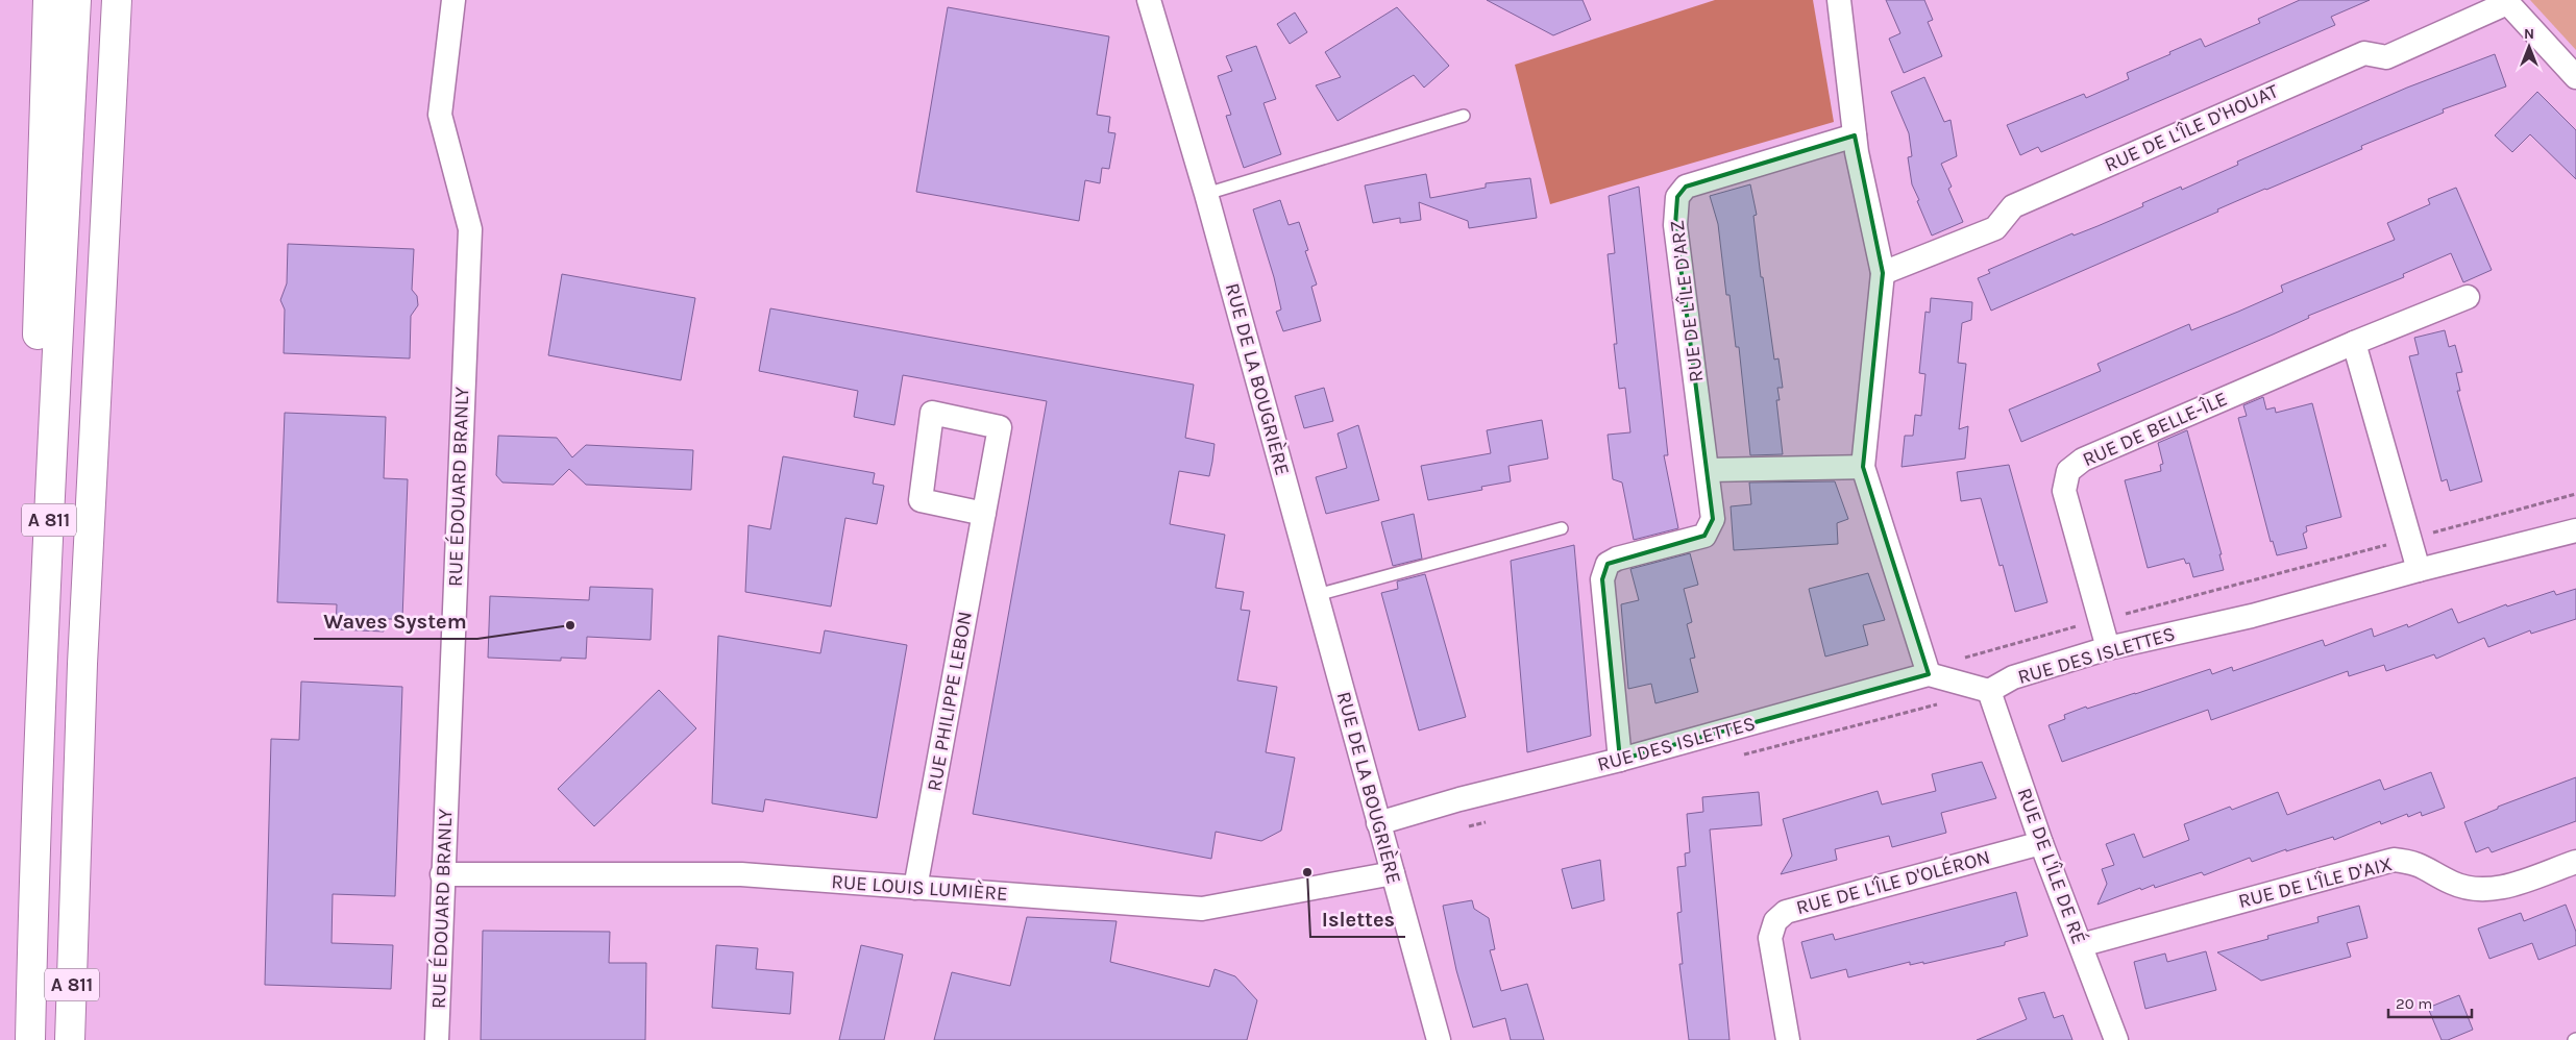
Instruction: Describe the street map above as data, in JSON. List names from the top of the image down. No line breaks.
{"streets":{"highway":["A 811"],"street":["RUE DE L'ÎLE D'HOUAT","RUE DE L'ÎLE D'ARZ","RUE DE LA BOUGRIÈRE","RUE DE BELLE-ÎLE","RUE ÉDOUARD BRANLY","RUE DES ISLETTES","RUE PHILIPPE LEBON","RUE DE L'ÎLE DE RÉ","RUE DE L'ÎLE D'OLÉRON","RUE DE L'ÎLE D'AIX","RUE LOUIS LUMIÈRE"]},"crossings":[["RUE DE L'ÎLE D'ARZ","RUE DES ISLETTES"],["RUE DE LA BOUGRIÈRE","RUE DES ISLETTES"],["RUE DE LA BOUGRIÈRE","RUE LOUIS LUMIÈRE"],["RUE DE BELLE-ÎLE","RUE DES ISLETTES"],["RUE ÉDOUARD BRANLY","RUE LOUIS LUMIÈRE"],["RUE DES ISLETTES","RUE DE L'ÎLE DE RÉ"],["RUE PHILIPPE LEBON","RUE LOUIS LUMIÈRE"],["RUE DE L'ÎLE DE RÉ","RUE DE L'ÎLE D'OLÉRON"],["RUE DE L'ÎLE DE RÉ","RUE DE L'ÎLE D'AIX"]],"places":["Waves System","Islettes"],"scale_bar":"20 m","north":"top"}
